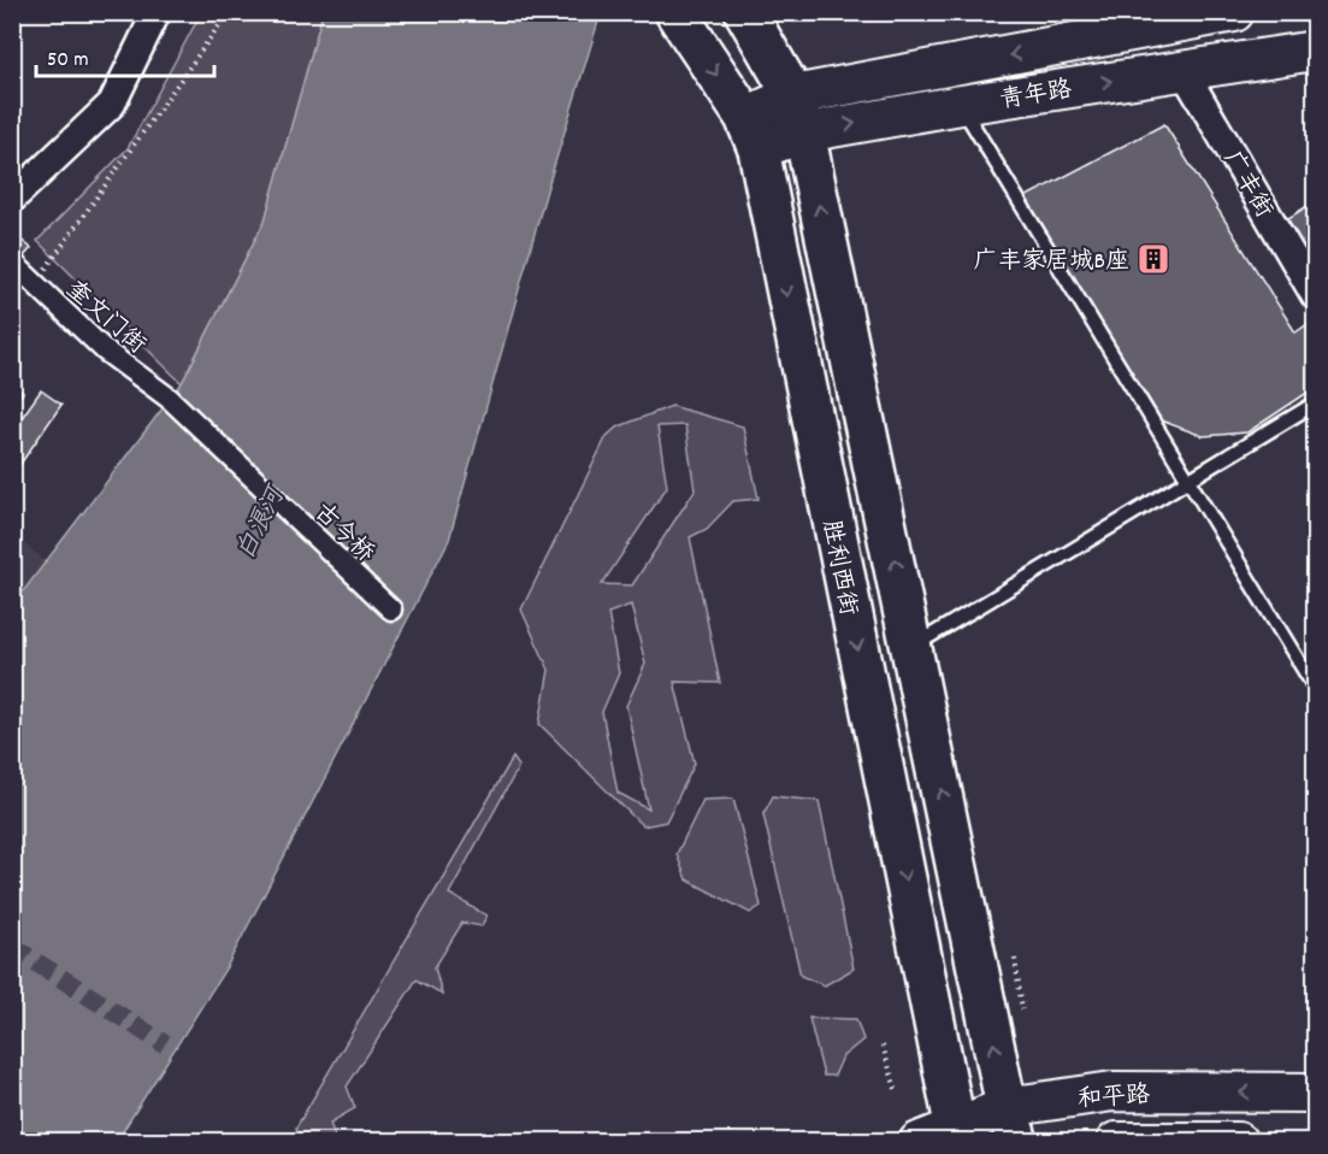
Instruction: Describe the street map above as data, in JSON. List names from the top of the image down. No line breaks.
{"streets":{"main road":["青年路","胜利西街","和平路"],"street":["广丰街","奎文门街","古今桥"]},"crossings":[["青年路","广丰街"],["青年路","胜利西街"],["奎文门街","古今桥"],["胜利西街","和平路"]],"water":["白浪河"],"places":{"building":["广丰家居城B座"]},"scale_bar":"50 m"}
